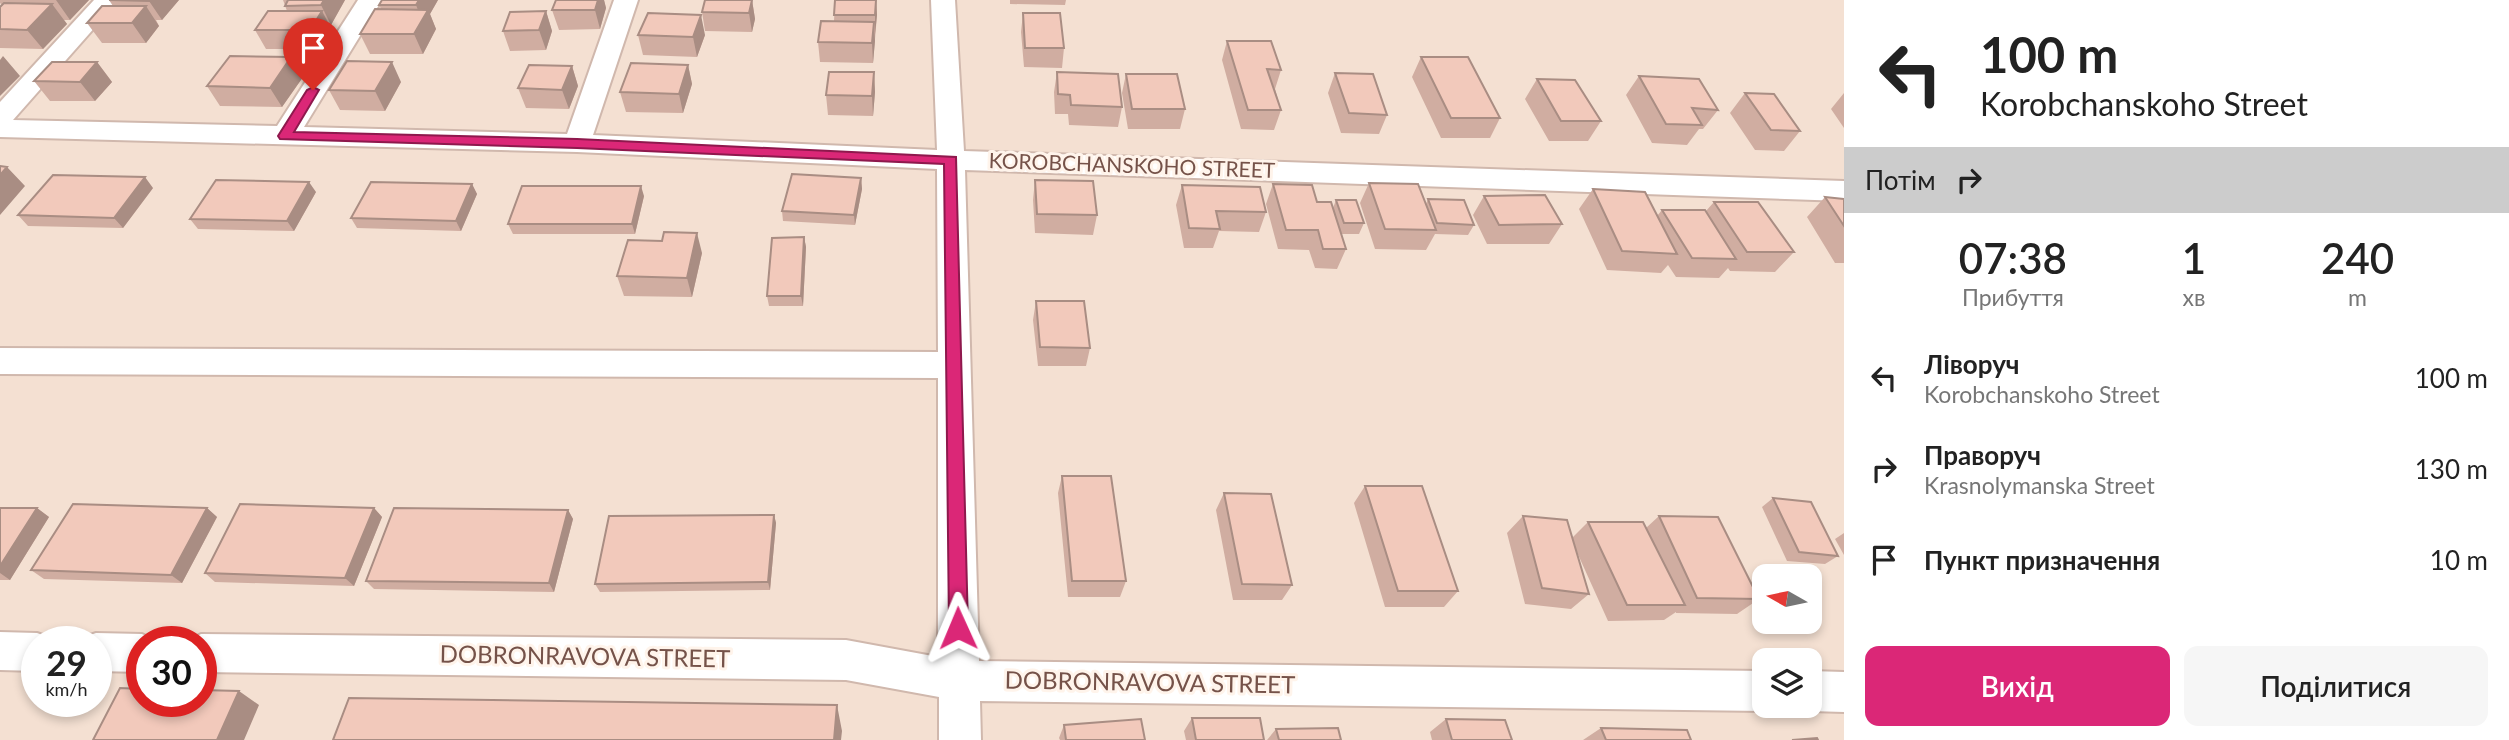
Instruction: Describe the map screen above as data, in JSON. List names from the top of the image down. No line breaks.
{"streets":{"street":["KOROBCHANSKOHO STREET","DOBRONRAVOVA STREET"]},"north":"left","page":{"turn":["100 m","Korobchanskoho Street"],"then":"Потім","eta":["07:38","Прибуття","1","хв","240","m"],"list":[{"name":"Ліворуч","note":"Korobchanskoho Street","value":"100 m"},{"name":"Праворуч","note":"Krasnolymanska Street","value":"130 m"},{"name":"Пункт призначення","value":"10 m"}],"speed":"29 km/h","limit":"30","buttons":["Вихід","Поділитися"]}}
